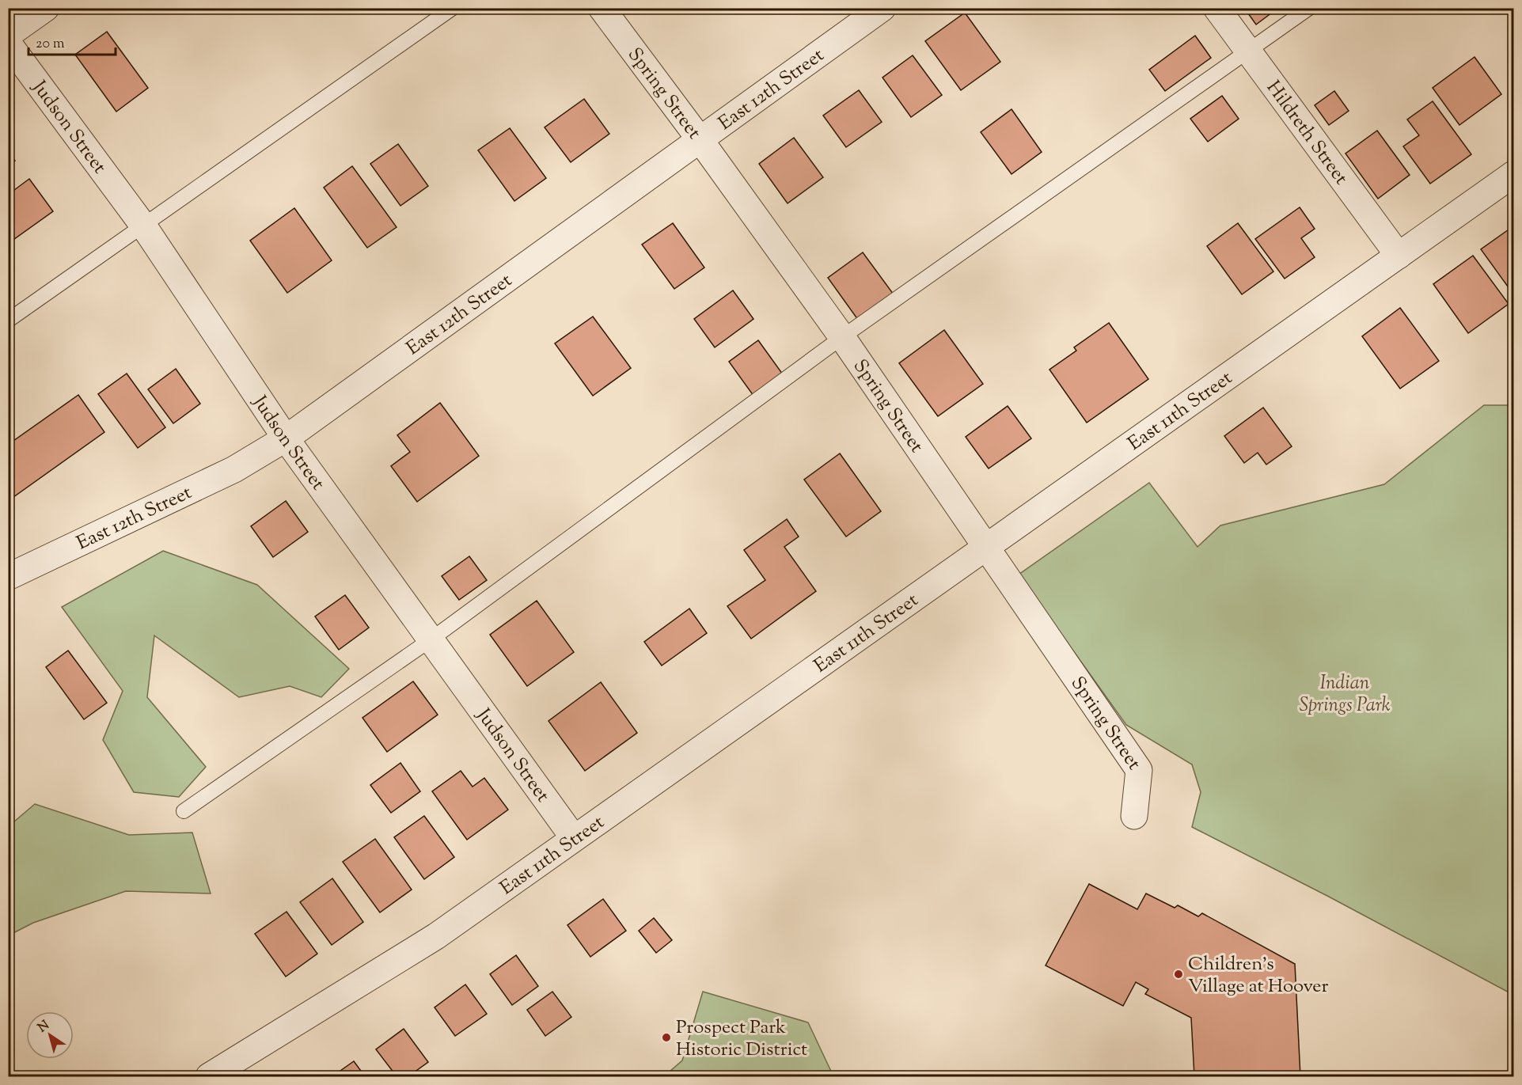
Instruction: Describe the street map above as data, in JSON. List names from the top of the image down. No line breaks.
{"streets":{"street":["East 12th Street","Spring Street","Judson Street","Hildreth Street","East 11th Street"]},"crossings":[["East 12th Street","Spring Street"],["East 12th Street","Judson Street"],["Spring Street","East 11th Street"],["Judson Street","East 11th Street"],["Hildreth Street","East 11th Street"]],"parks":["Indian Springs Park"],"places":["Children's Village at Hoover","Prospect Park Historic District"],"scale_bar":"20 m","north":"top left"}
